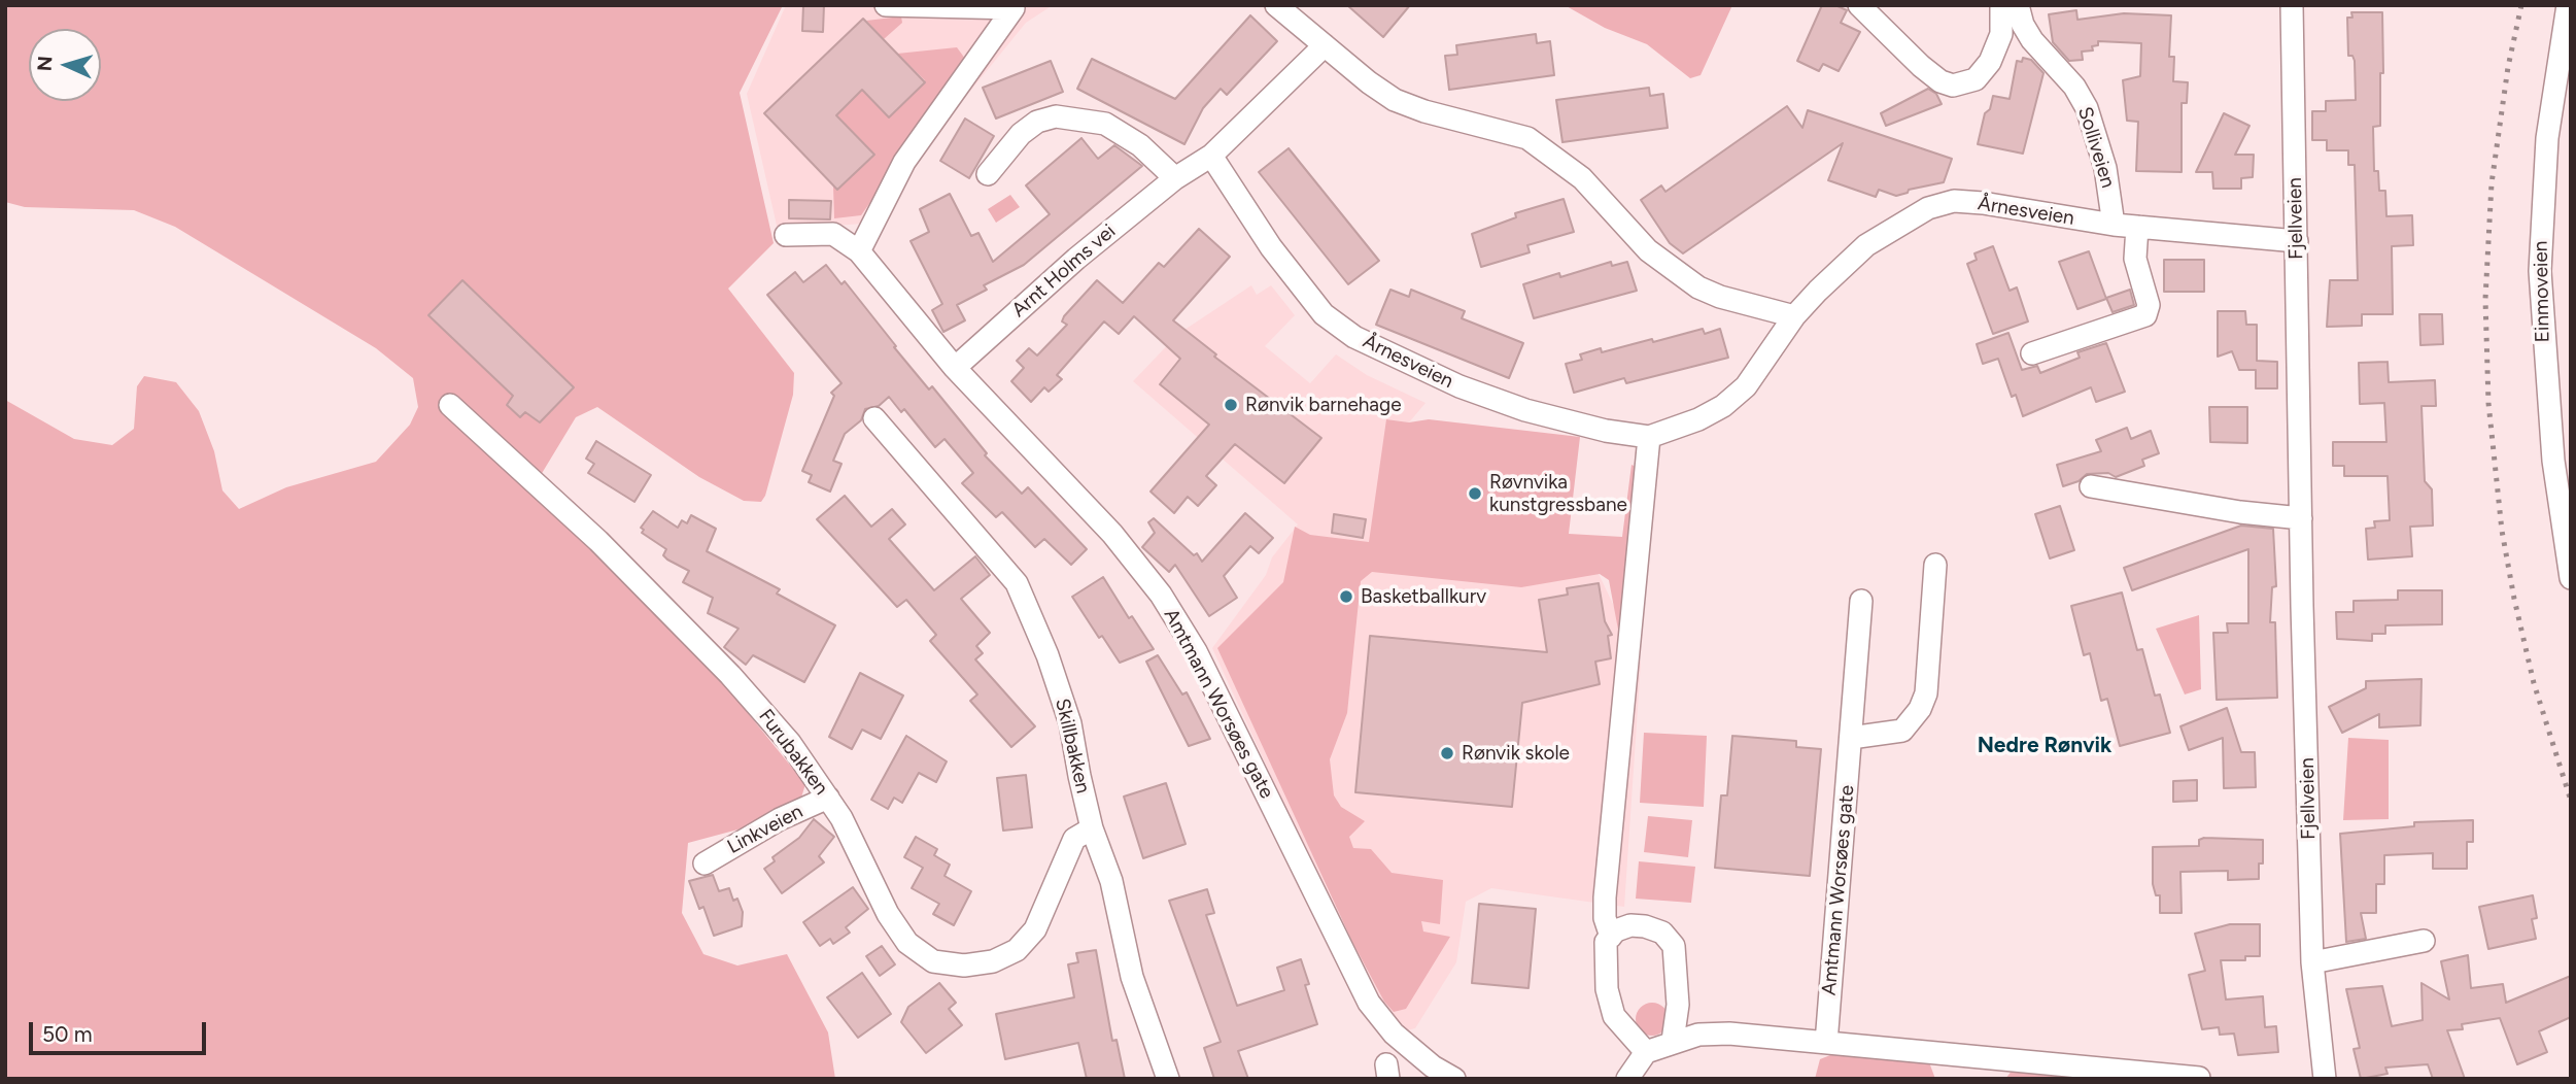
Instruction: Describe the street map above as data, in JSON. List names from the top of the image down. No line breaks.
{"streets":{"street":["Solliveien","Årnesveien","Fjellveien","Arnt Holms vei","Einmoveien","Amtmann Worsøes gate","Skillbakken","Furubakken","Linkveien"]},"crossings":[["Solliveien","Årnesveien"],["Årnesveien","Fjellveien"],["Årnesveien","Arnt Holms vei"],["Arnt Holms vei","Amtmann Worsøes gate"],["Skillbakken","Furubakken"],["Furubakken","Linkveien"]],"districts":["Nedre Rønvik"],"places":["Rønvik barnehage","Røvnvika kunstgressbane","Basketballkurv","Rønvik skole"],"scale_bar":"50 m","north":"left"}
